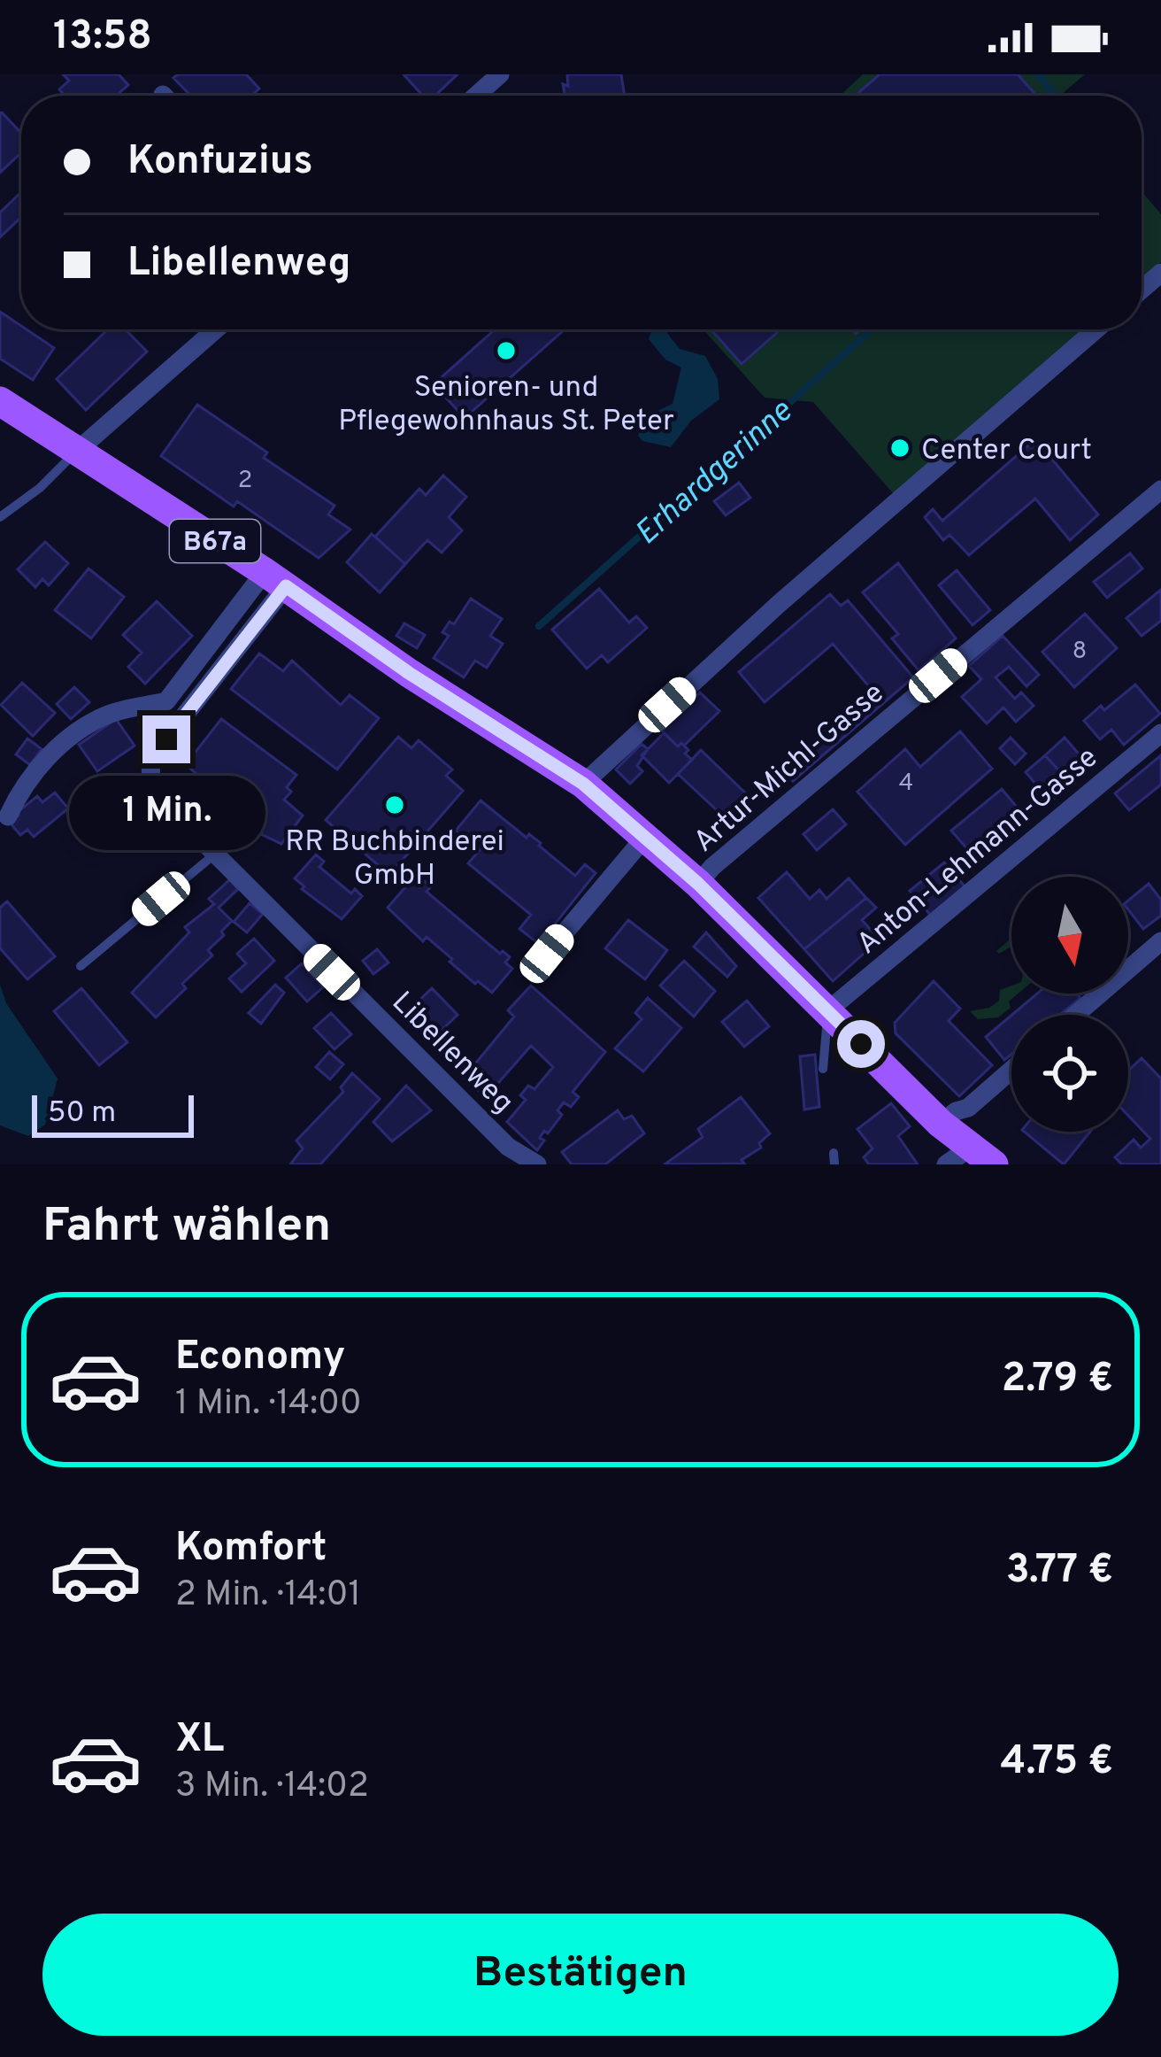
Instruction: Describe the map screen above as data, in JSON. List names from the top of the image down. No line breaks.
{"streets":{"main road":["B67a"],"street":["Artur-Michl-Gasse","Anton-Lehmann-Gasse","Libellenweg"]},"crossings":[["B67a","Artur-Michl-Gasse"],["B67a","Anton-Lehmann-Gasse"],["B67a","Libellenweg"]],"water":["Erhardgerinne"],"places":["Senioren- und Pflegewohnhaus St. Peter","Center Court","RR Buchbinderei GmbH"],"house_numbers":["2","8","4"],"scale_bar":"50 m","north":"bottom","page":{"status":"13:58","banner":["Konfuzius","Libellenweg"],"bubble":"1 Min.","scale":"50 m","heading":"Fahrt wählen","list":[{"name":"Economy","note":"1 Min. · 14:00","value":"2.79 €"},{"name":"Komfort","note":"2 Min. · 14:01","value":"3.77 €"},{"name":"XL","note":"3 Min. · 14:02","value":"4.75 €"}],"buttons":"Bestätigen"}}
